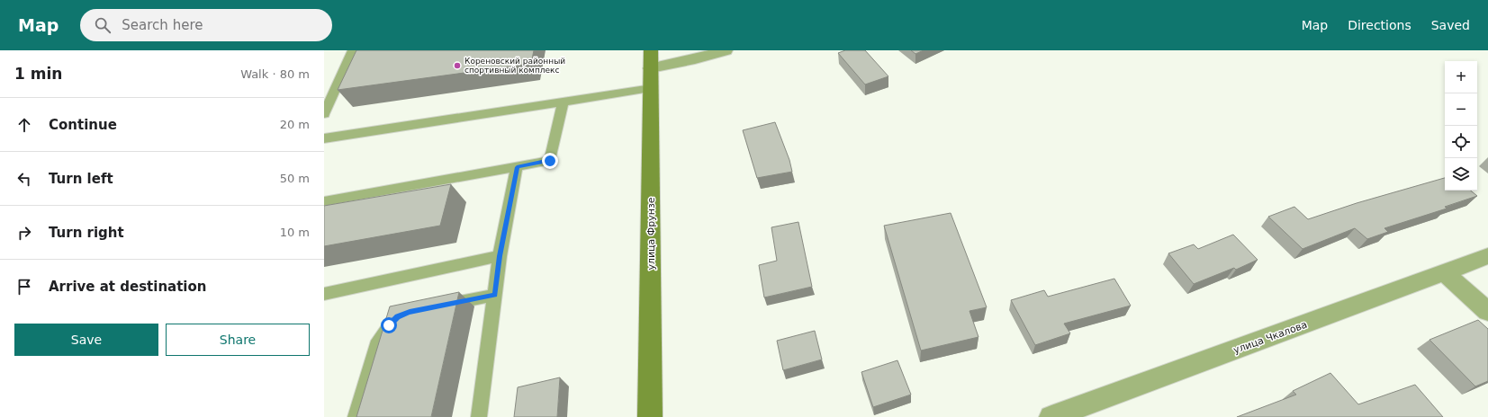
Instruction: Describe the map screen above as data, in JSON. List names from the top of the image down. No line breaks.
{"streets":{"main road":["улица Фрунзе"],"street":["улица Чкалова"]},"places":["Кореновский районный спортивный комплекс"],"page":{"header":"Map","search":"Search here","nav":["Map","Directions","Saved"],"heading":["1 min","Walk · 80 m"],"map_buttons":["+","−"],"list":[["Continue","20 m"],["Turn left","50 m"],["Turn right","10 m"],"Arrive at destination"],"buttons":["Save","Share"]}}
